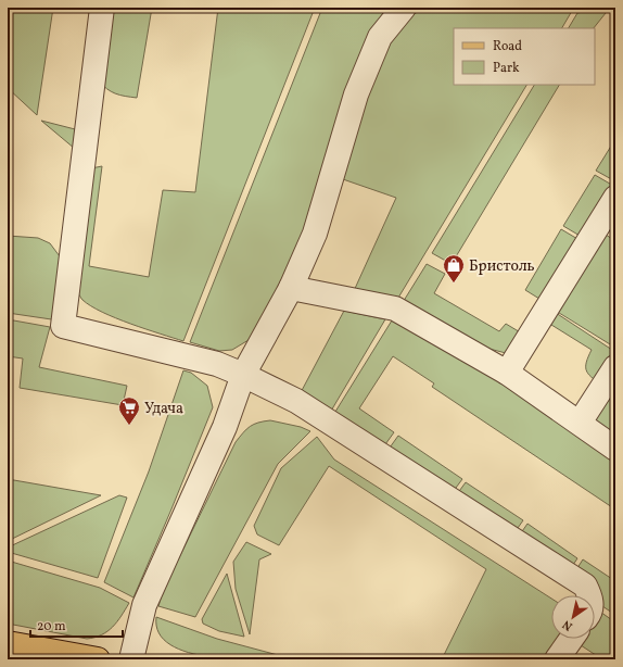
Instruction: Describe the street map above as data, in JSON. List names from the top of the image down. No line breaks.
{"places":{"shop":["Бристоль"],"supermarket":["Удача"]},"legend":["Road","Park"],"scale_bar":"20 m","north":"bottom left"}
